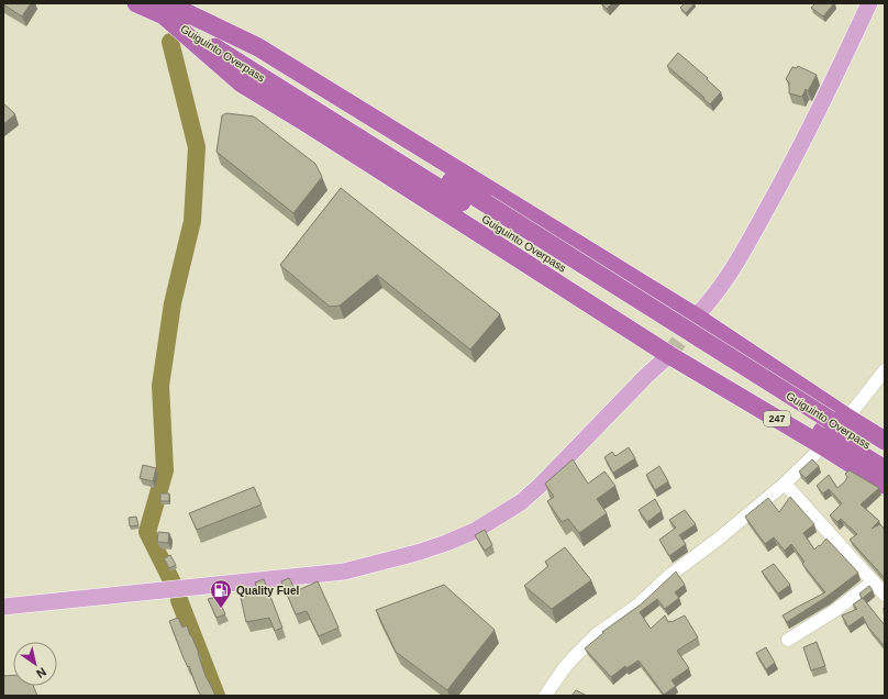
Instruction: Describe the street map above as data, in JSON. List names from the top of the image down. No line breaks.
{"streets":{"highway":["Guiguinto Overpass","247"]},"crossings":[["Guiguinto Overpass","247"]],"places":{"fuel station":["Quality Fuel"]},"north":"bottom right"}
